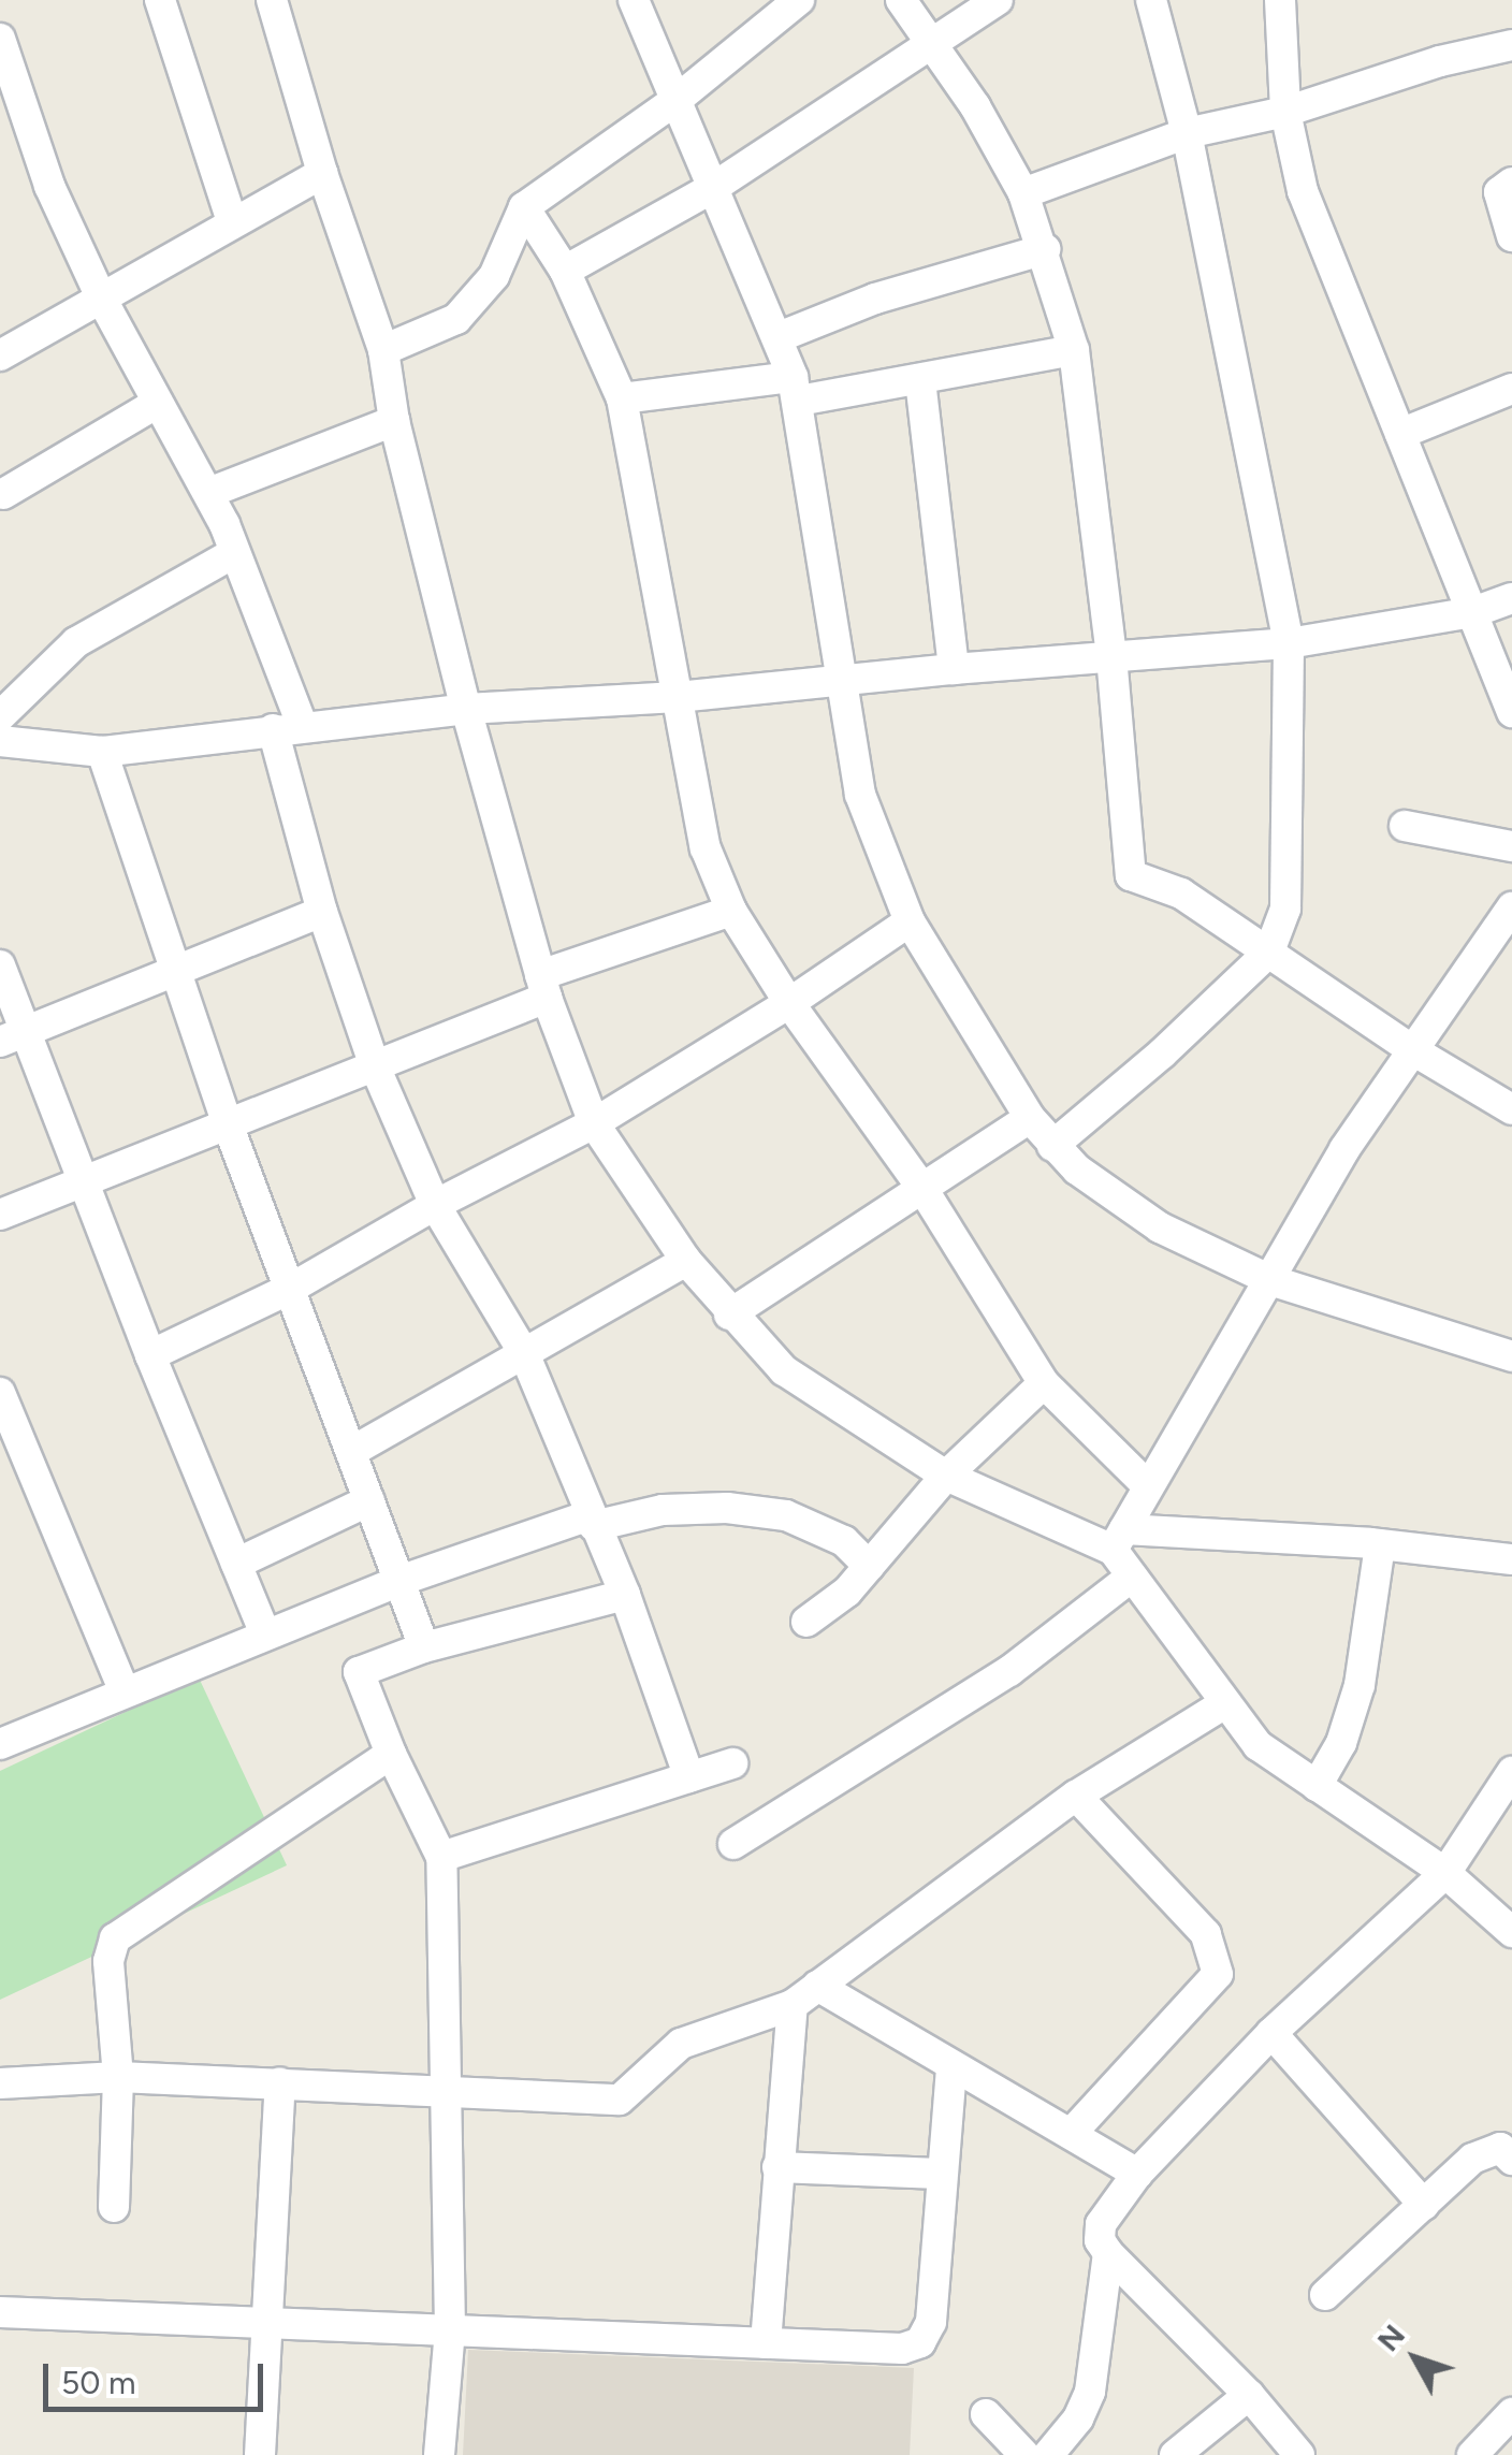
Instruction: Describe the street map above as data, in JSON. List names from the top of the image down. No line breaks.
{"scale_bar":"50 m","north":"top left"}
